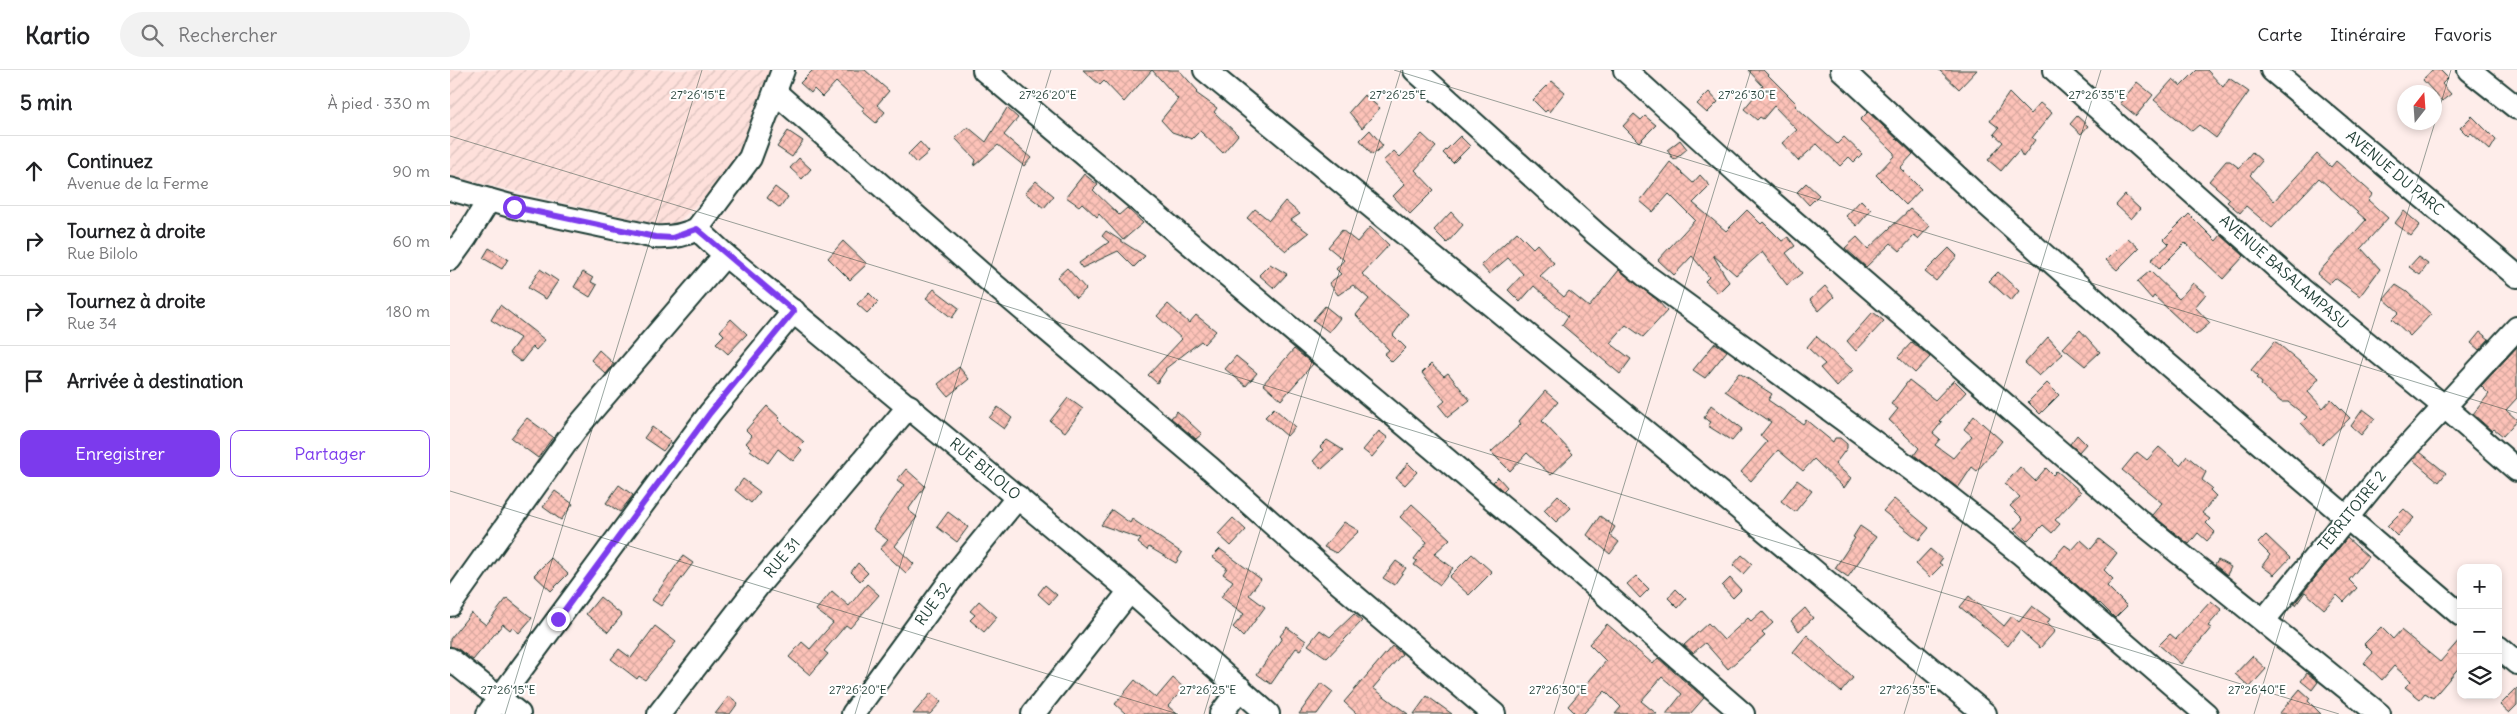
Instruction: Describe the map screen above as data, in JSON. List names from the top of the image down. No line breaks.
{"streets":{"street":["AVENUE DU PARC","AVENUE BASALAMPASU","RUE BILOLO","TERRITOIRE 2","RUE 31","RUE 32"]},"crossings":[["AVENUE BASALAMPASU","TERRITOIRE 2"],["RUE BILOLO","RUE 31"],["RUE BILOLO","RUE 32"]],"north":"top","page":{"header":"Kartio","search":"Rechercher","nav":["Carte","Itinéraire","Favoris"],"heading":["5 min","À pied · 330 m"],"list":[["Continuez","Avenue de la Ferme","90 m"],["Tournez à droite","Rue Bilolo","60 m"],["Tournez à droite","Rue 34","180 m"],"Arrivée à destination"],"buttons":["Enregistrer","Partager"],"map_buttons":["+","−"]},"coordinates":["27°26'15\"E","27°26'20\"E","27°26'25\"E","27°26'30\"E","27°26'35\"E","27°26'40\"E"]}
